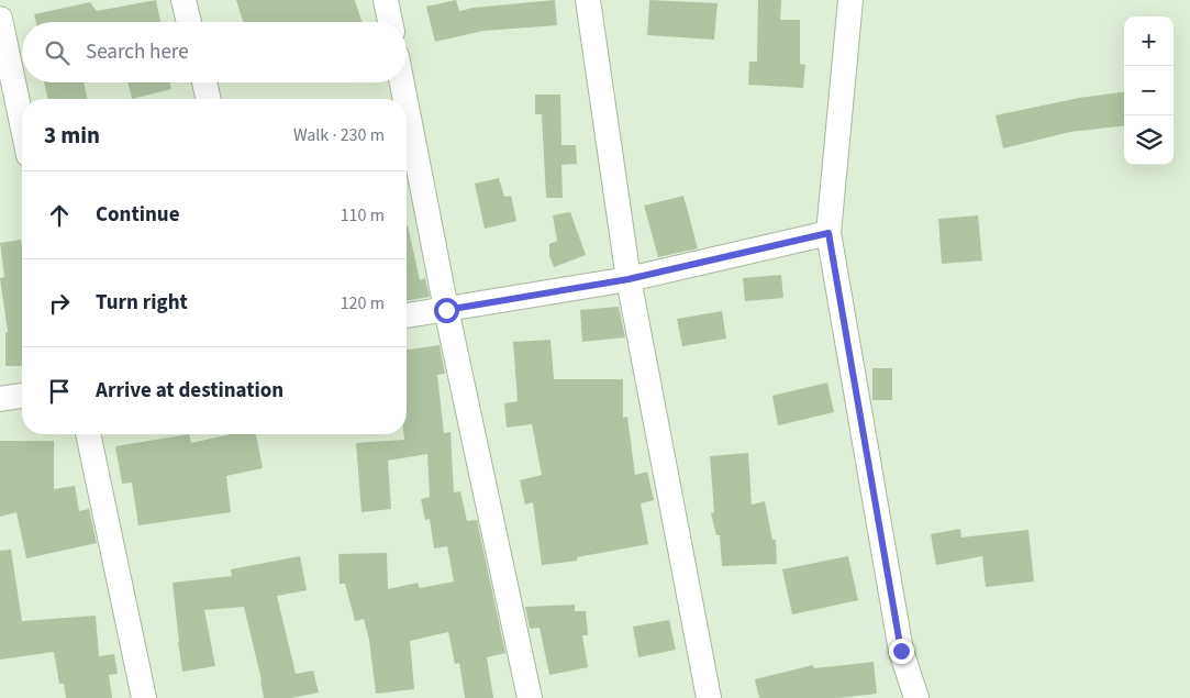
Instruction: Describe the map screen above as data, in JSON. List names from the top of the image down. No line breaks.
{"page":{"map_buttons":["+","−"],"search":"Search here","heading":["3 min","Walk · 230 m"],"list":[["Continue","110 m"],["Turn right","120 m"],"Arrive at destination"]}}
